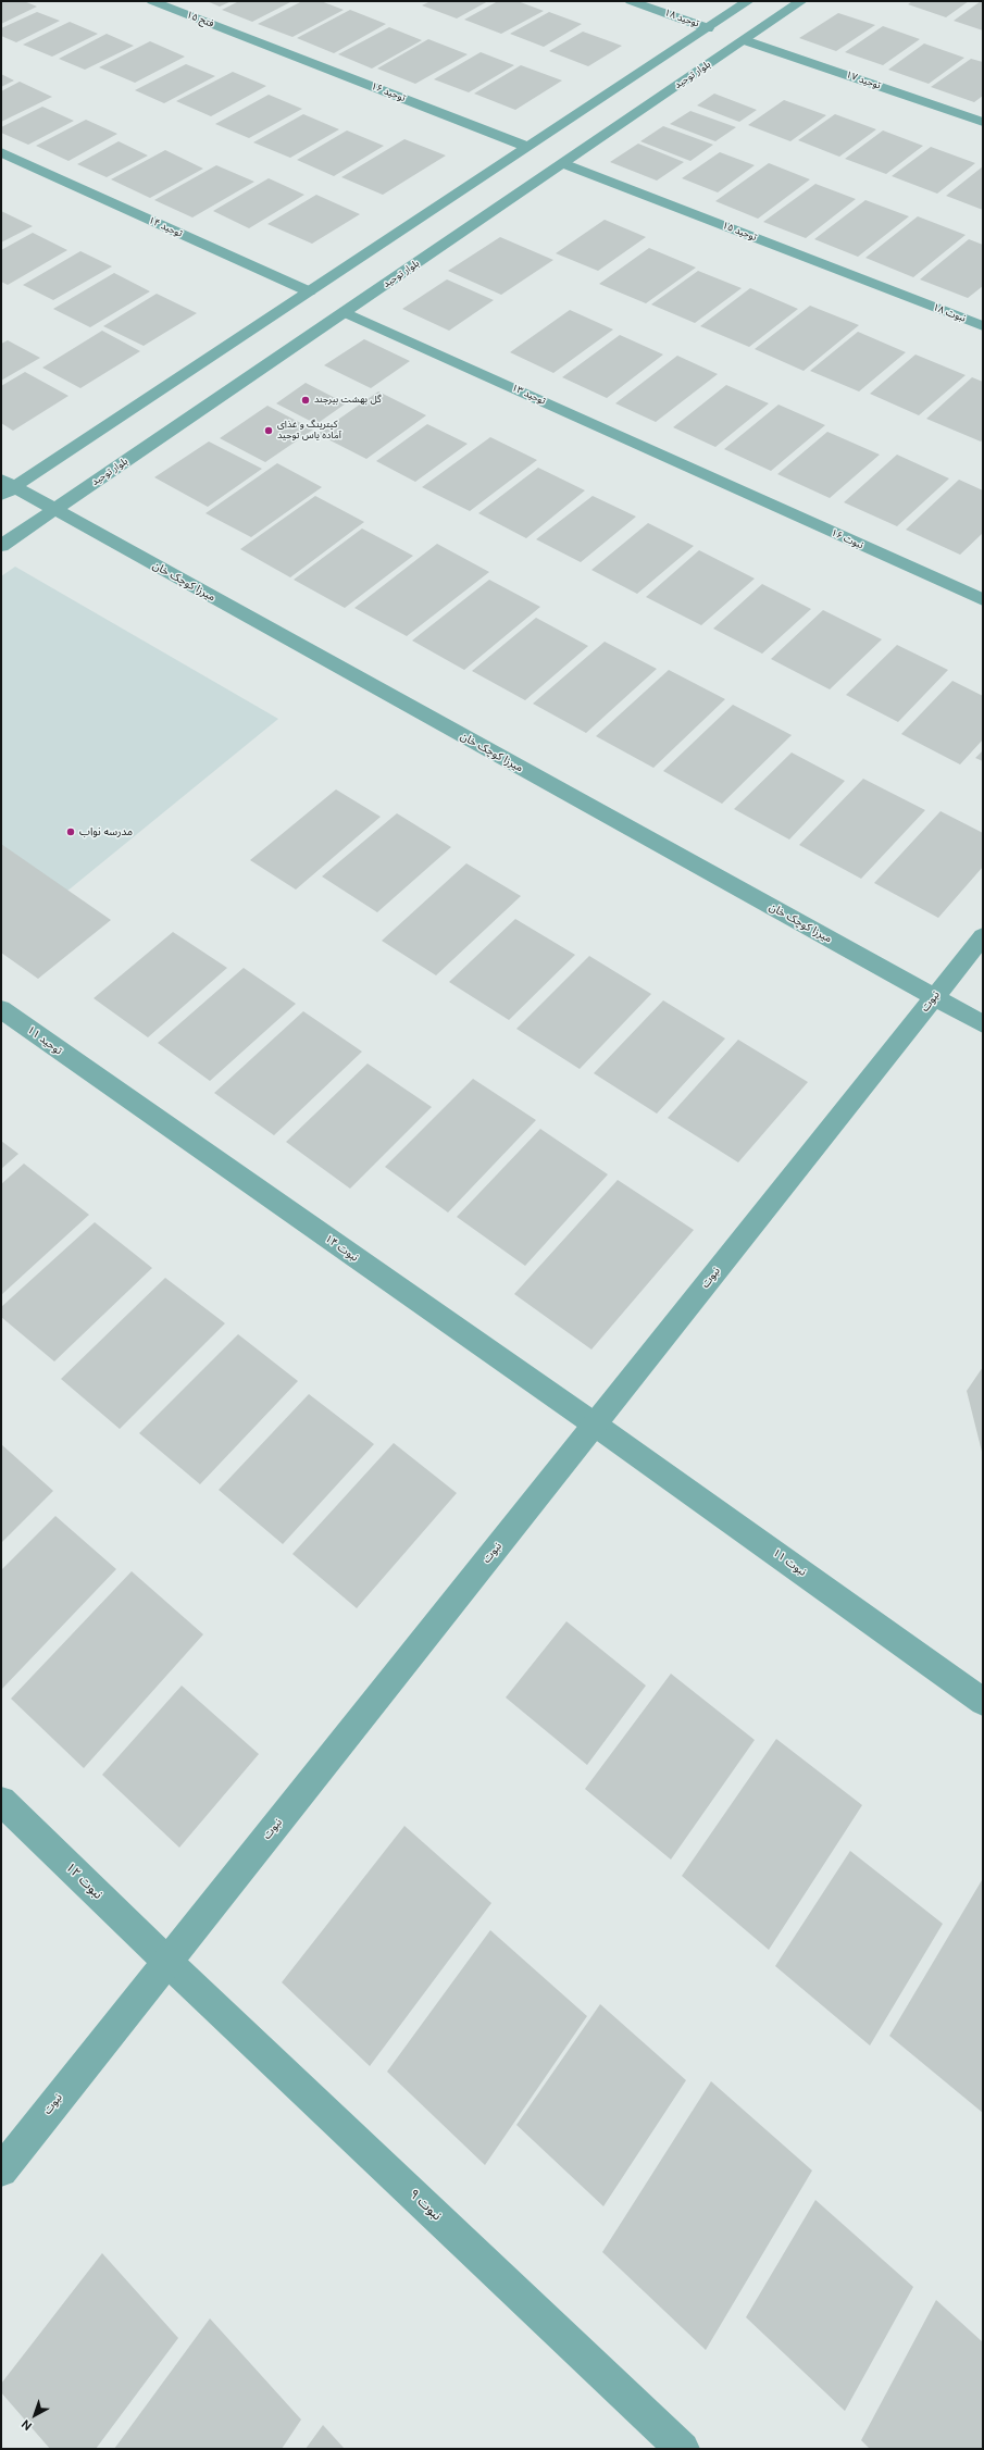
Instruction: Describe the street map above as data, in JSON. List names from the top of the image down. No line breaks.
{"streets":{"street":["توحید ۱۸","فتح ۱۵","بلوار توحید","توحید ۱۷","توحید ۱۶","توحید ۱۴","توحید ۱۵","نبوت ۱۸","توحید ۱۳","نبوت ۱۶","میرزا کوچک خان","نبوت","توحید ۱۱","نبوت ۱۴","نبوت ۱۱","نبوت ۱۲","نبوت ۹"]},"crossings":[["فتح ۱۵","توحید ۱۶"],["بلوار توحید","توحید ۱۷"],["بلوار توحید","توحید ۱۵"],["بلوار توحید","توحید ۱۳"],["بلوار توحید","میرزا کوچک خان"],["توحید ۱۵","نبوت ۱۸"],["توحید ۱۳","نبوت ۱۶"],["میرزا کوچک خان","نبوت"],["نبوت","نبوت ۱۴"],["نبوت","نبوت ۱۱"],["نبوت","نبوت ۱۲"],["نبوت","نبوت ۹"],["توحید ۱۱","نبوت ۱۴"],["نبوت ۱۴","نبوت ۱۱"],["نبوت ۱۲","نبوت ۹"]],"places":["گل بهشت بیرجند","کیترینگ و غذای آماده یاس توحید","مدرسه نواب"],"north":"bottom left"}
